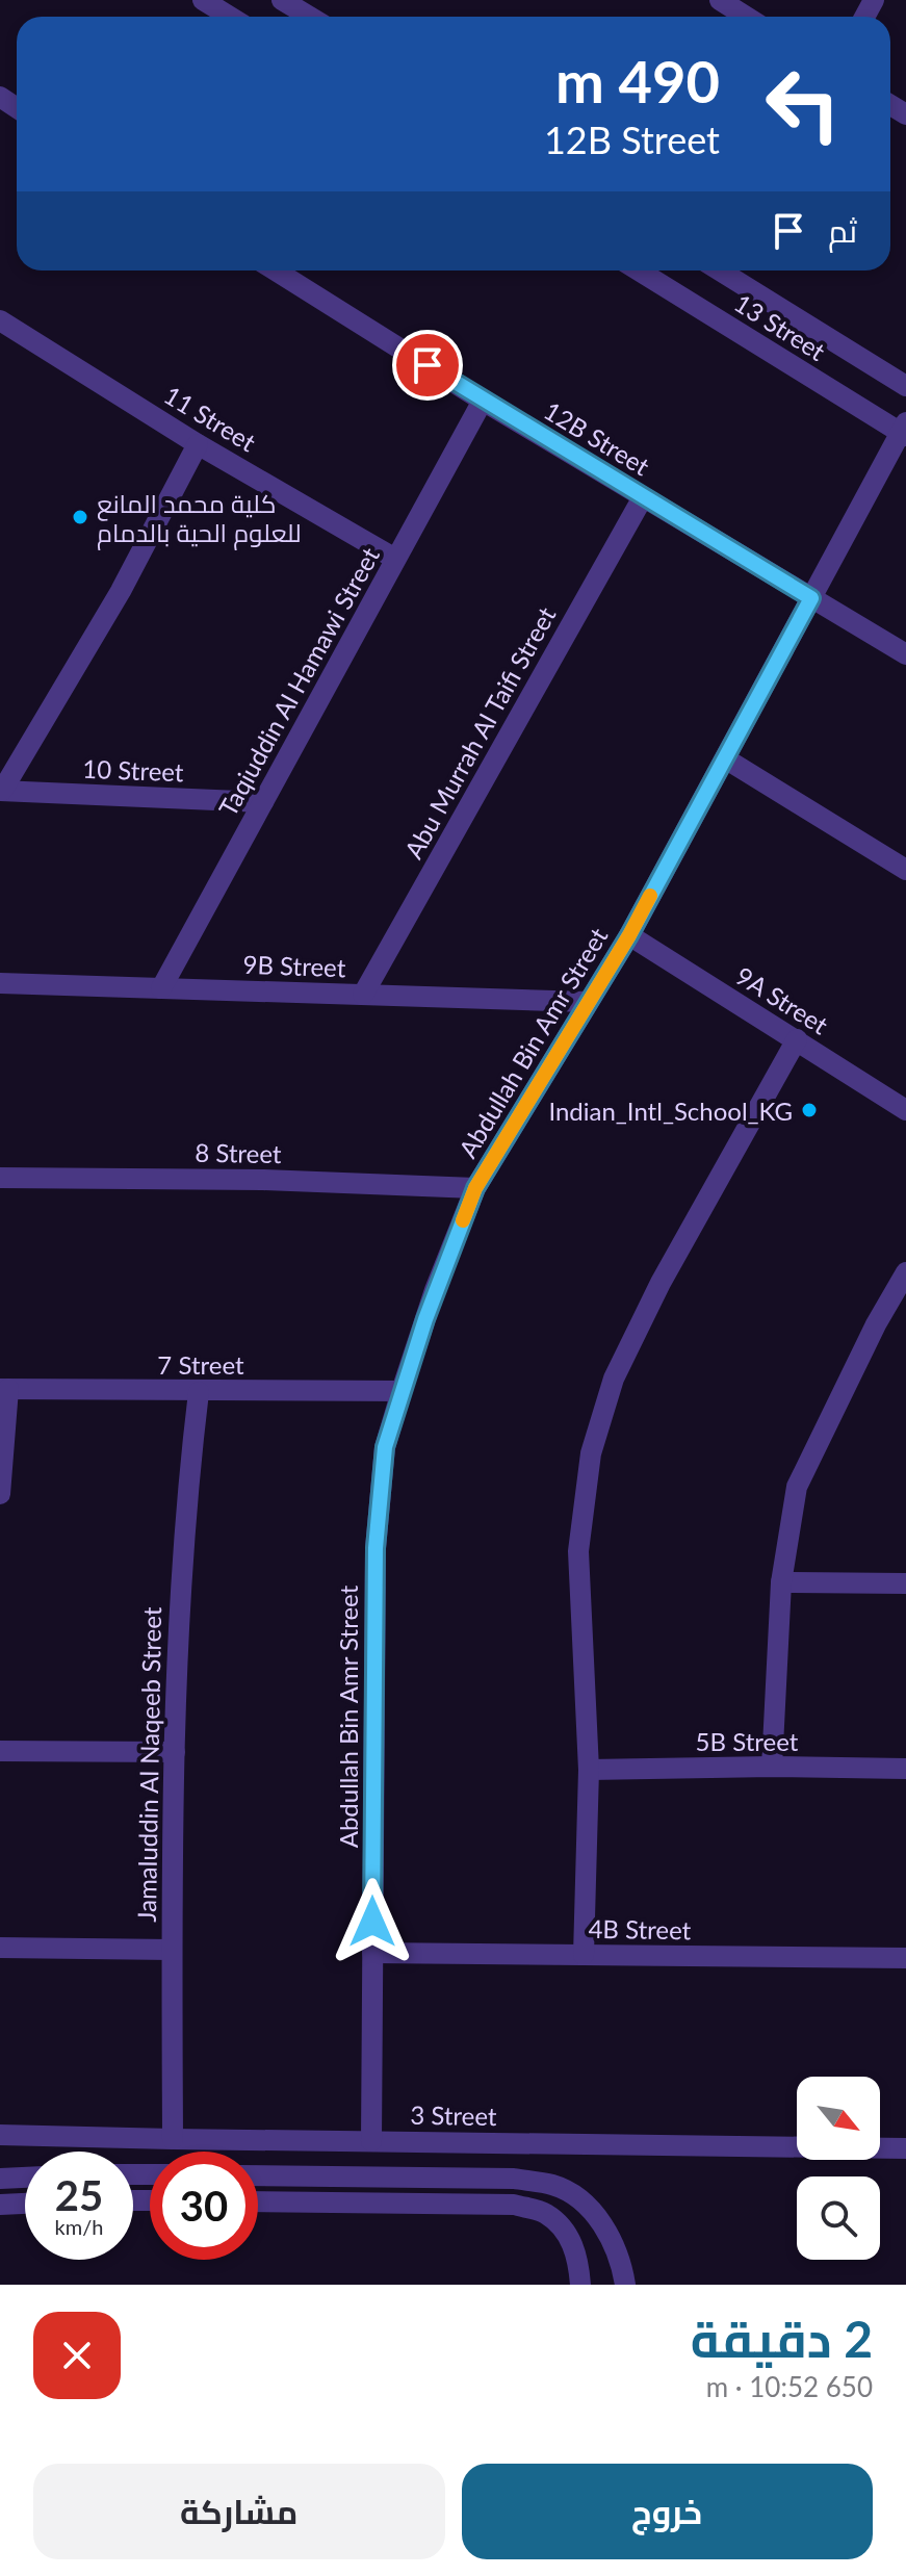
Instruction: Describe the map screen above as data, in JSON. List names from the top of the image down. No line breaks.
{"streets":{"street":["13 Street","11 Street","12B Street","Taqiuddin Al Hamawi Street","Abu Murrah Al Taifi Street","10 Street","9B Street","9A Street","Abdullah Bin Amr Street","8 Street","7 Street","5B Street","Jamaluddin Al Naqeeb Street","4B Street","3 Street"]},"crossings":[["13 Street","Abdullah Bin Amr Street"],["11 Street","Taqiuddin Al Hamawi Street"],["12B Street","Taqiuddin Al Hamawi Street"],["12B Street","Abu Murrah Al Taifi Street"],["12B Street","Abdullah Bin Amr Street"],["Taqiuddin Al Hamawi Street","10 Street"],["Taqiuddin Al Hamawi Street","9B Street"],["Abu Murrah Al Taifi Street","9B Street"],["9B Street","Abdullah Bin Amr Street"],["9A Street","Abdullah Bin Amr Street"],["Abdullah Bin Amr Street","8 Street"],["Abdullah Bin Amr Street","7 Street"],["Abdullah Bin Amr Street","4B Street"],["Abdullah Bin Amr Street","3 Street"],["7 Street","Jamaluddin Al Naqeeb Street"],["Jamaluddin Al Naqeeb Street","3 Street"]],"places":["كلية محمد المانع للعلوم الحية بالدمام","Indian_Intl_School_KG"],"north":"bottom right","page":{"turn":["490 m","12B Street"],"then":"ثم","speed":"25 km/h","limit":"30","heading":["2 دقيقة","650 m · 10:52"],"buttons":["خروج","مشاركة"]}}
